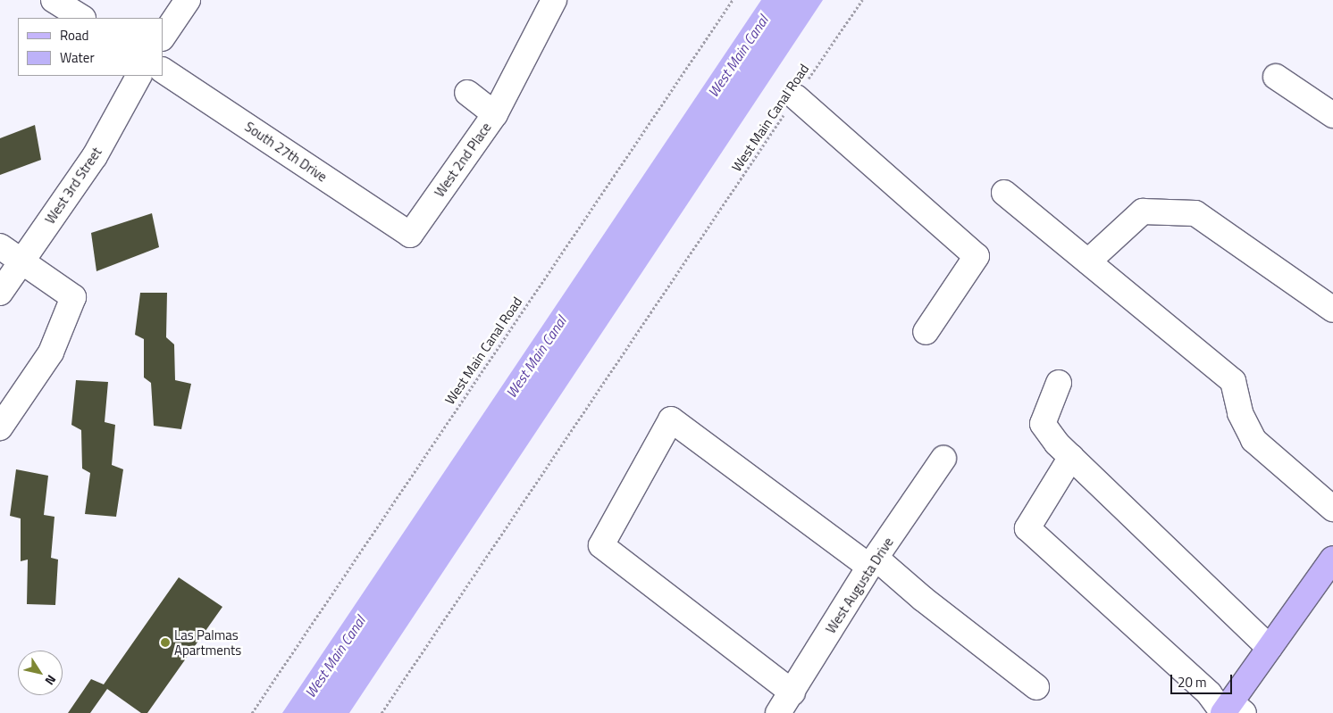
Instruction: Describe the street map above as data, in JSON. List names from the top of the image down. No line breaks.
{"streets":{"street":["South 27th Drive","West 2nd Place","West 3rd Street","West Augusta Drive"],"path":["West Main Canal Road"]},"crossings":[["South 27th Drive","West 2nd Place"]],"water":["West Main Canal"],"places":["Las Palmas Apartments"],"legend":["Road","Water"],"scale_bar":"20 m","north":"bottom right"}
